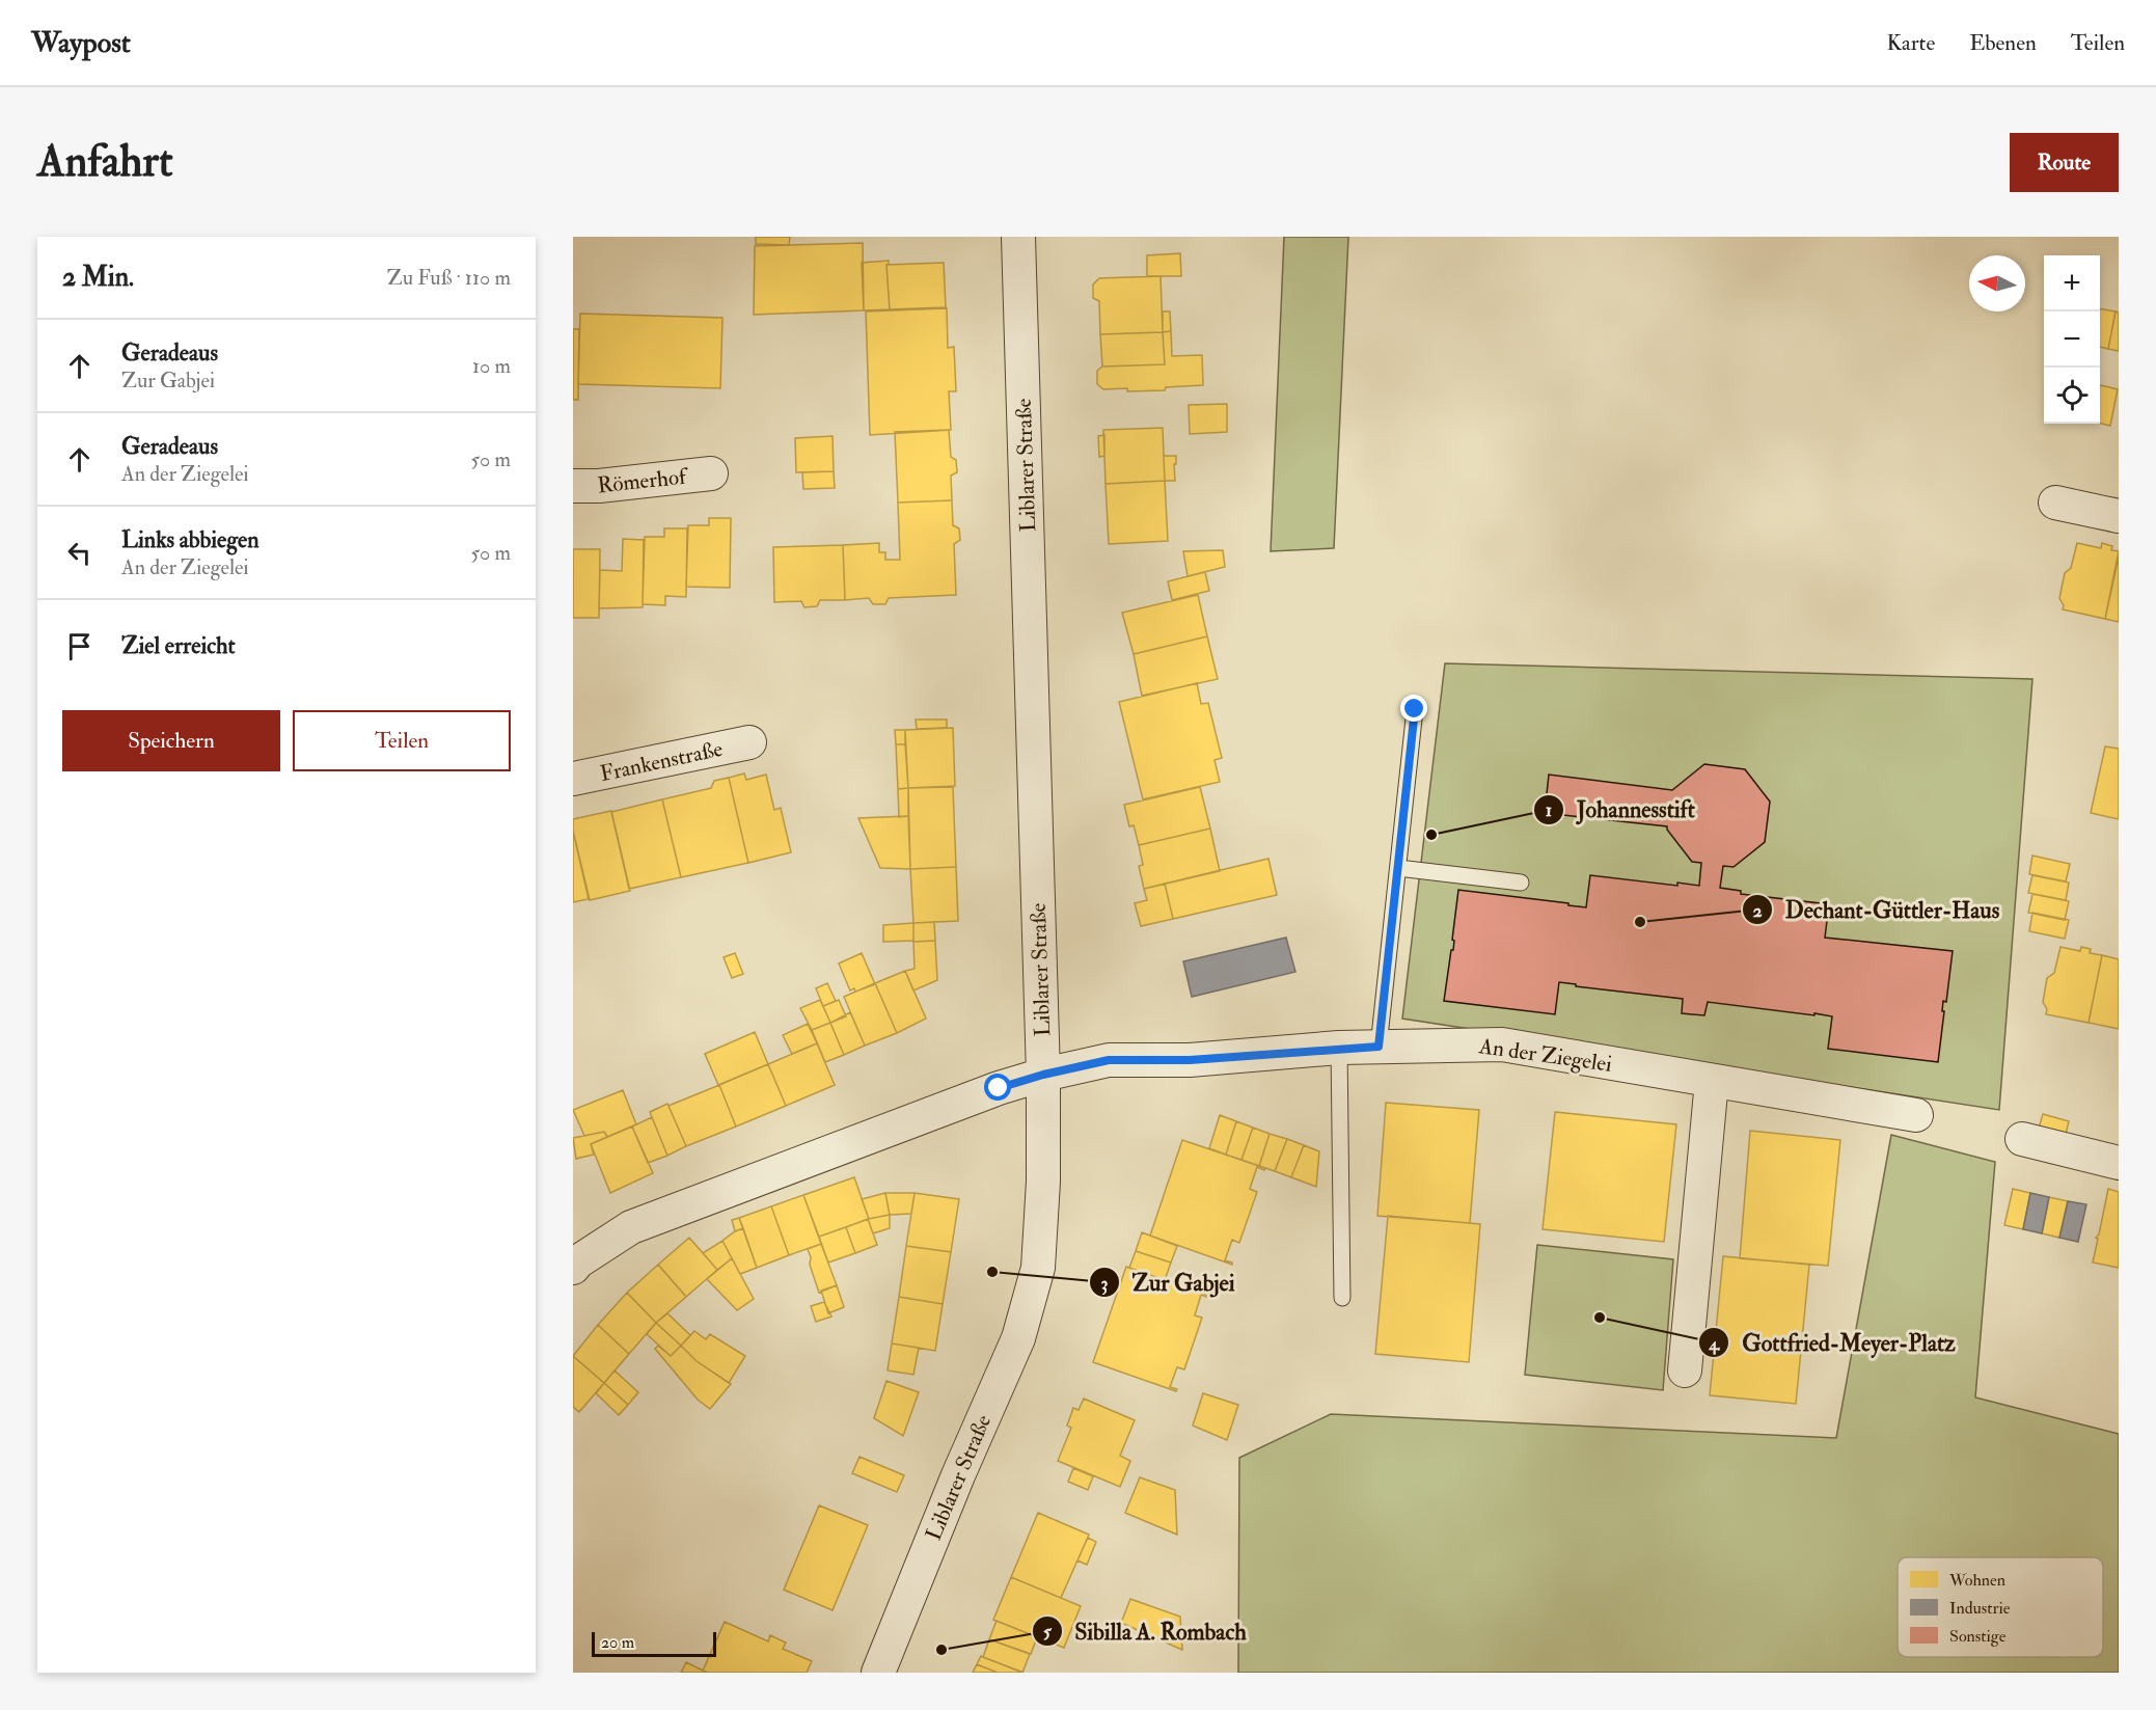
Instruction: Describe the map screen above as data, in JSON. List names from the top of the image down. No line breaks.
{"streets":{"street":["Liblarer Straße","Römerhof","Frankenstraße","An der Ziegelei"]},"crossings":[["Liblarer Straße","An der Ziegelei"]],"places":["Johannesstift","Dechant-Güttler-Haus","Zur Gabjei","Gottfried-Meyer-Platz","Sibilla A. Rombach"],"legend":["Wohnen","Industrie","Sonstige"],"scale_bar":"20 m","north":"left","page":{"header":"Waypost","nav":["Karte","Ebenen","Teilen"],"buttons":["Route",["Speichern","Teilen"]],"title":"Anfahrt","heading":["2 Min.","Zu Fuß · 110 m"],"map_buttons":["+","−"],"list":[["Geradeaus","Zur Gabjei","10 m"],["Geradeaus","An der Ziegelei","50 m"],["Links abbiegen","An der Ziegelei","50 m"],"Ziel erreicht"],"scale":"20 m"}}
